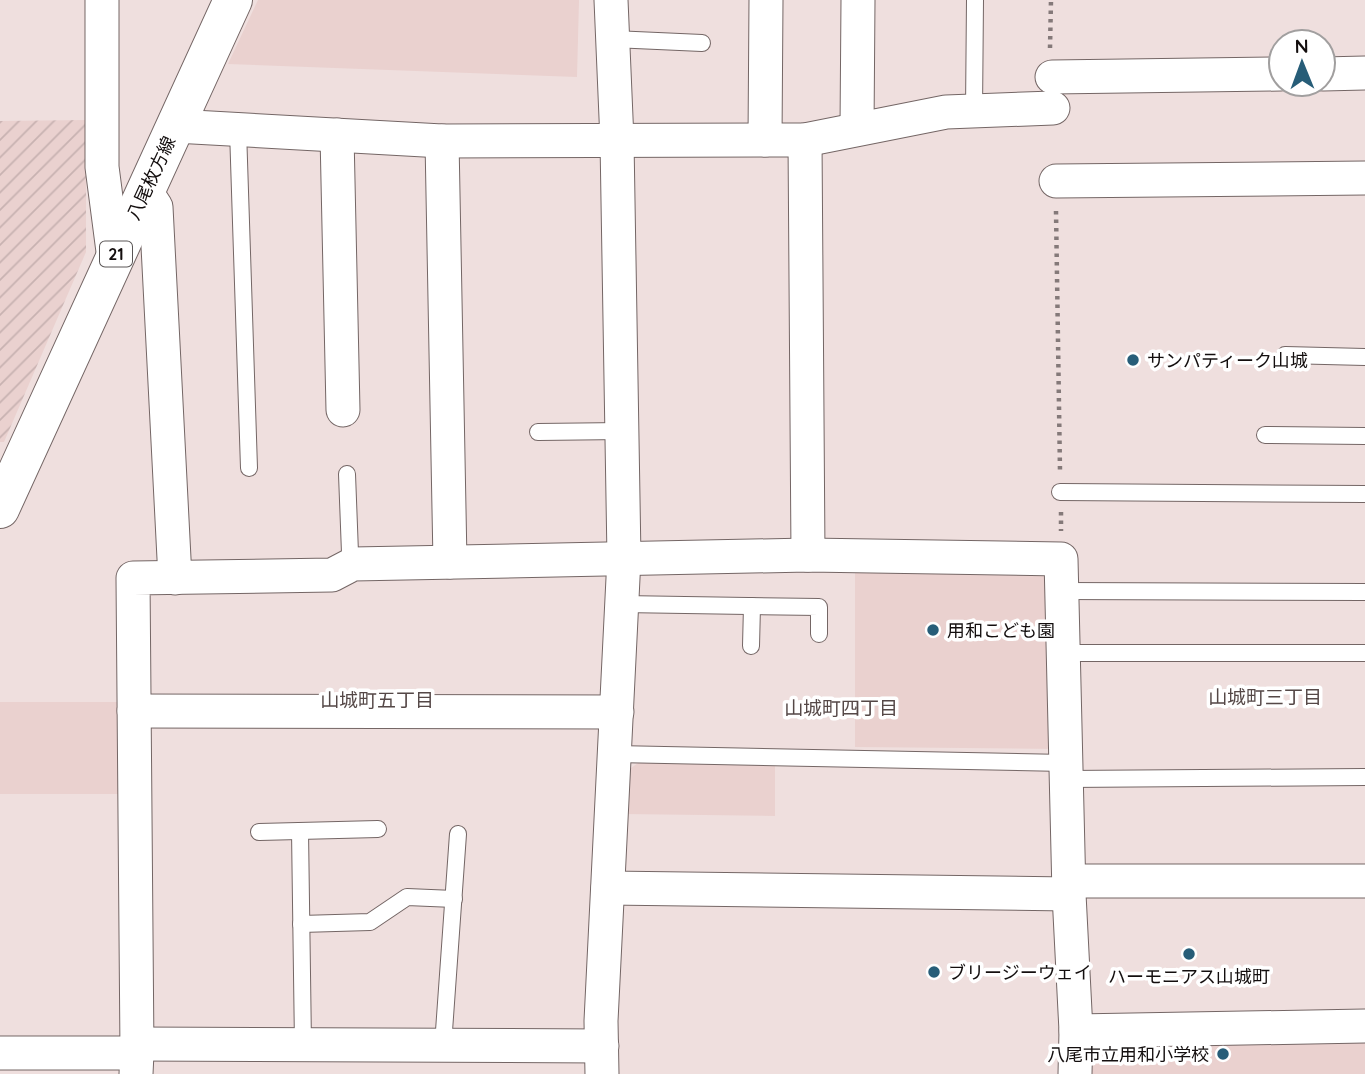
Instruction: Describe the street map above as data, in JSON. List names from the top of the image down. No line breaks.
{"streets":{"main road":["八尾枚方線","21"]},"districts":["山城町三丁目","山城町五丁目","山城町四丁目"],"places":["サンパティーク山城","用和こども園","ハーモニアス山城町","ブリージーウェイ","八尾市立用和小学校"],"north":"top"}
